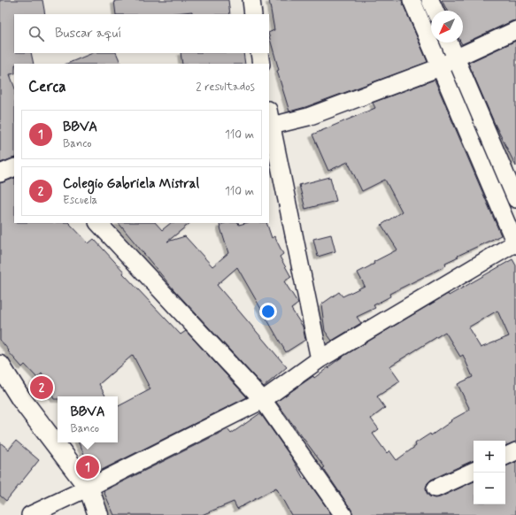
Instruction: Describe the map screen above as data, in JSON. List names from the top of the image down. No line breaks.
{"north":"bottom left","page":{"search":"Buscar aquí","heading":["Cerca","2 resultados"],"list":[{"mark":"1","name":"BBVA","note":"Banco","value":"110 m"},{"mark":"2","name":"Colegio Gabriela Mistral","note":"Escuela","value":"110 m"}],"pins":["2","1"],"popup":["BBVA","Banco"],"map_buttons":["+","−"]}}
